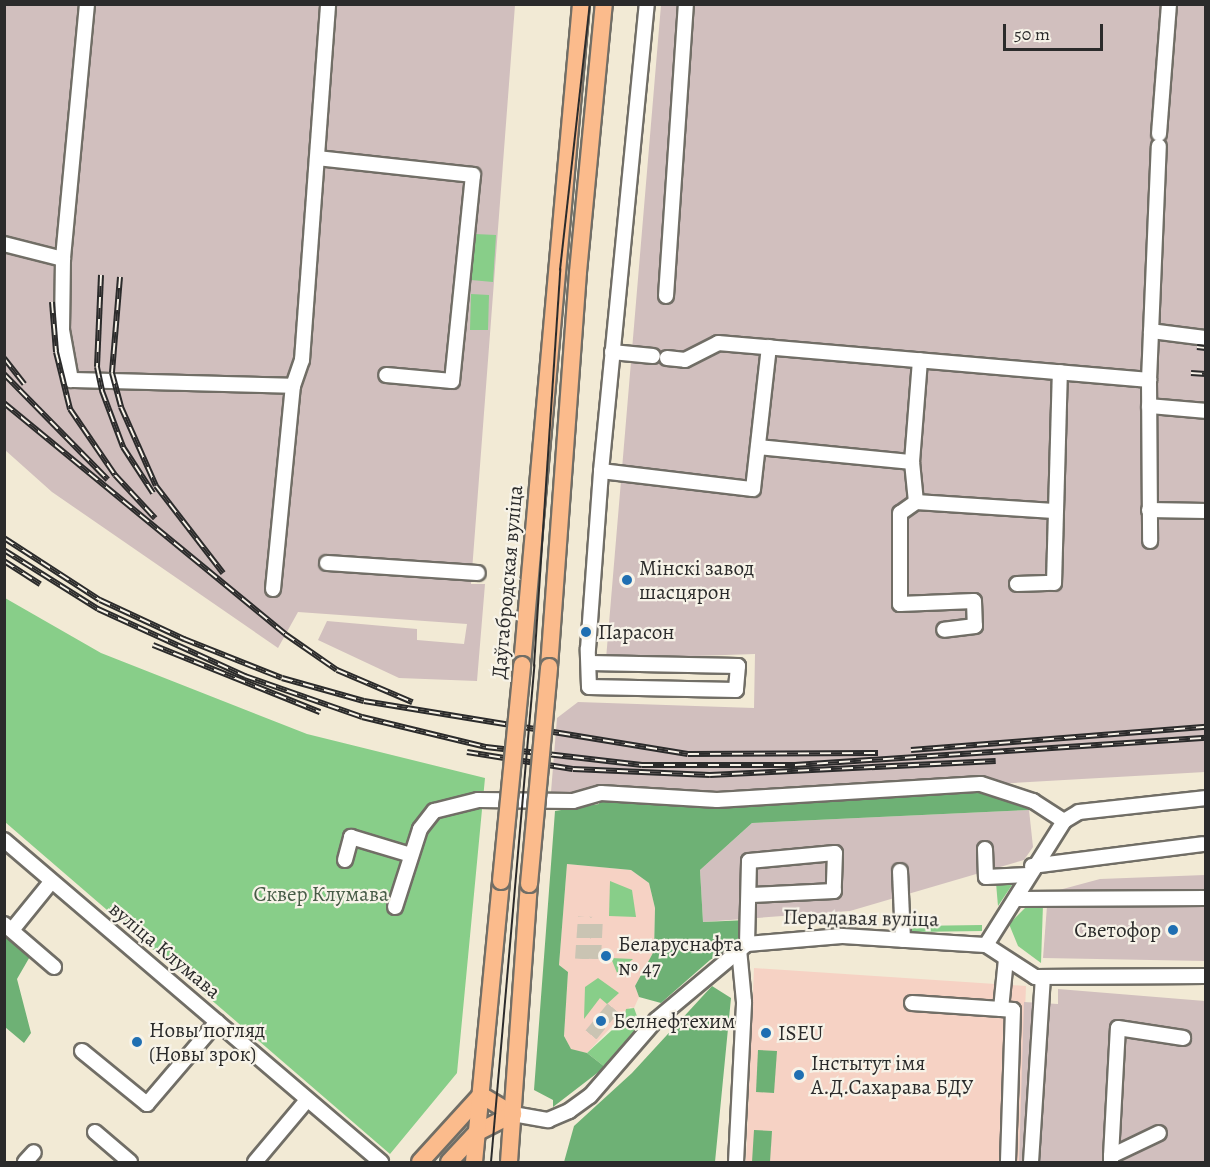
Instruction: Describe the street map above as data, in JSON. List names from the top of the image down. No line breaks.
{"streets":{"main road":["Даўгабродская вуліца"],"street":["Перадавая вуліца","вуліца Клумава"]},"parks":["Сквер Клумава"],"places":["Мінскі завод шасцярон","Парасон","Светофор","Беларуснафта № 47","Белнефтехим","ISEU","Новы погляд (Новы зрок)","Інстытут імя А.Д.Сахарава БДУ"],"scale_bar":"50 m"}
